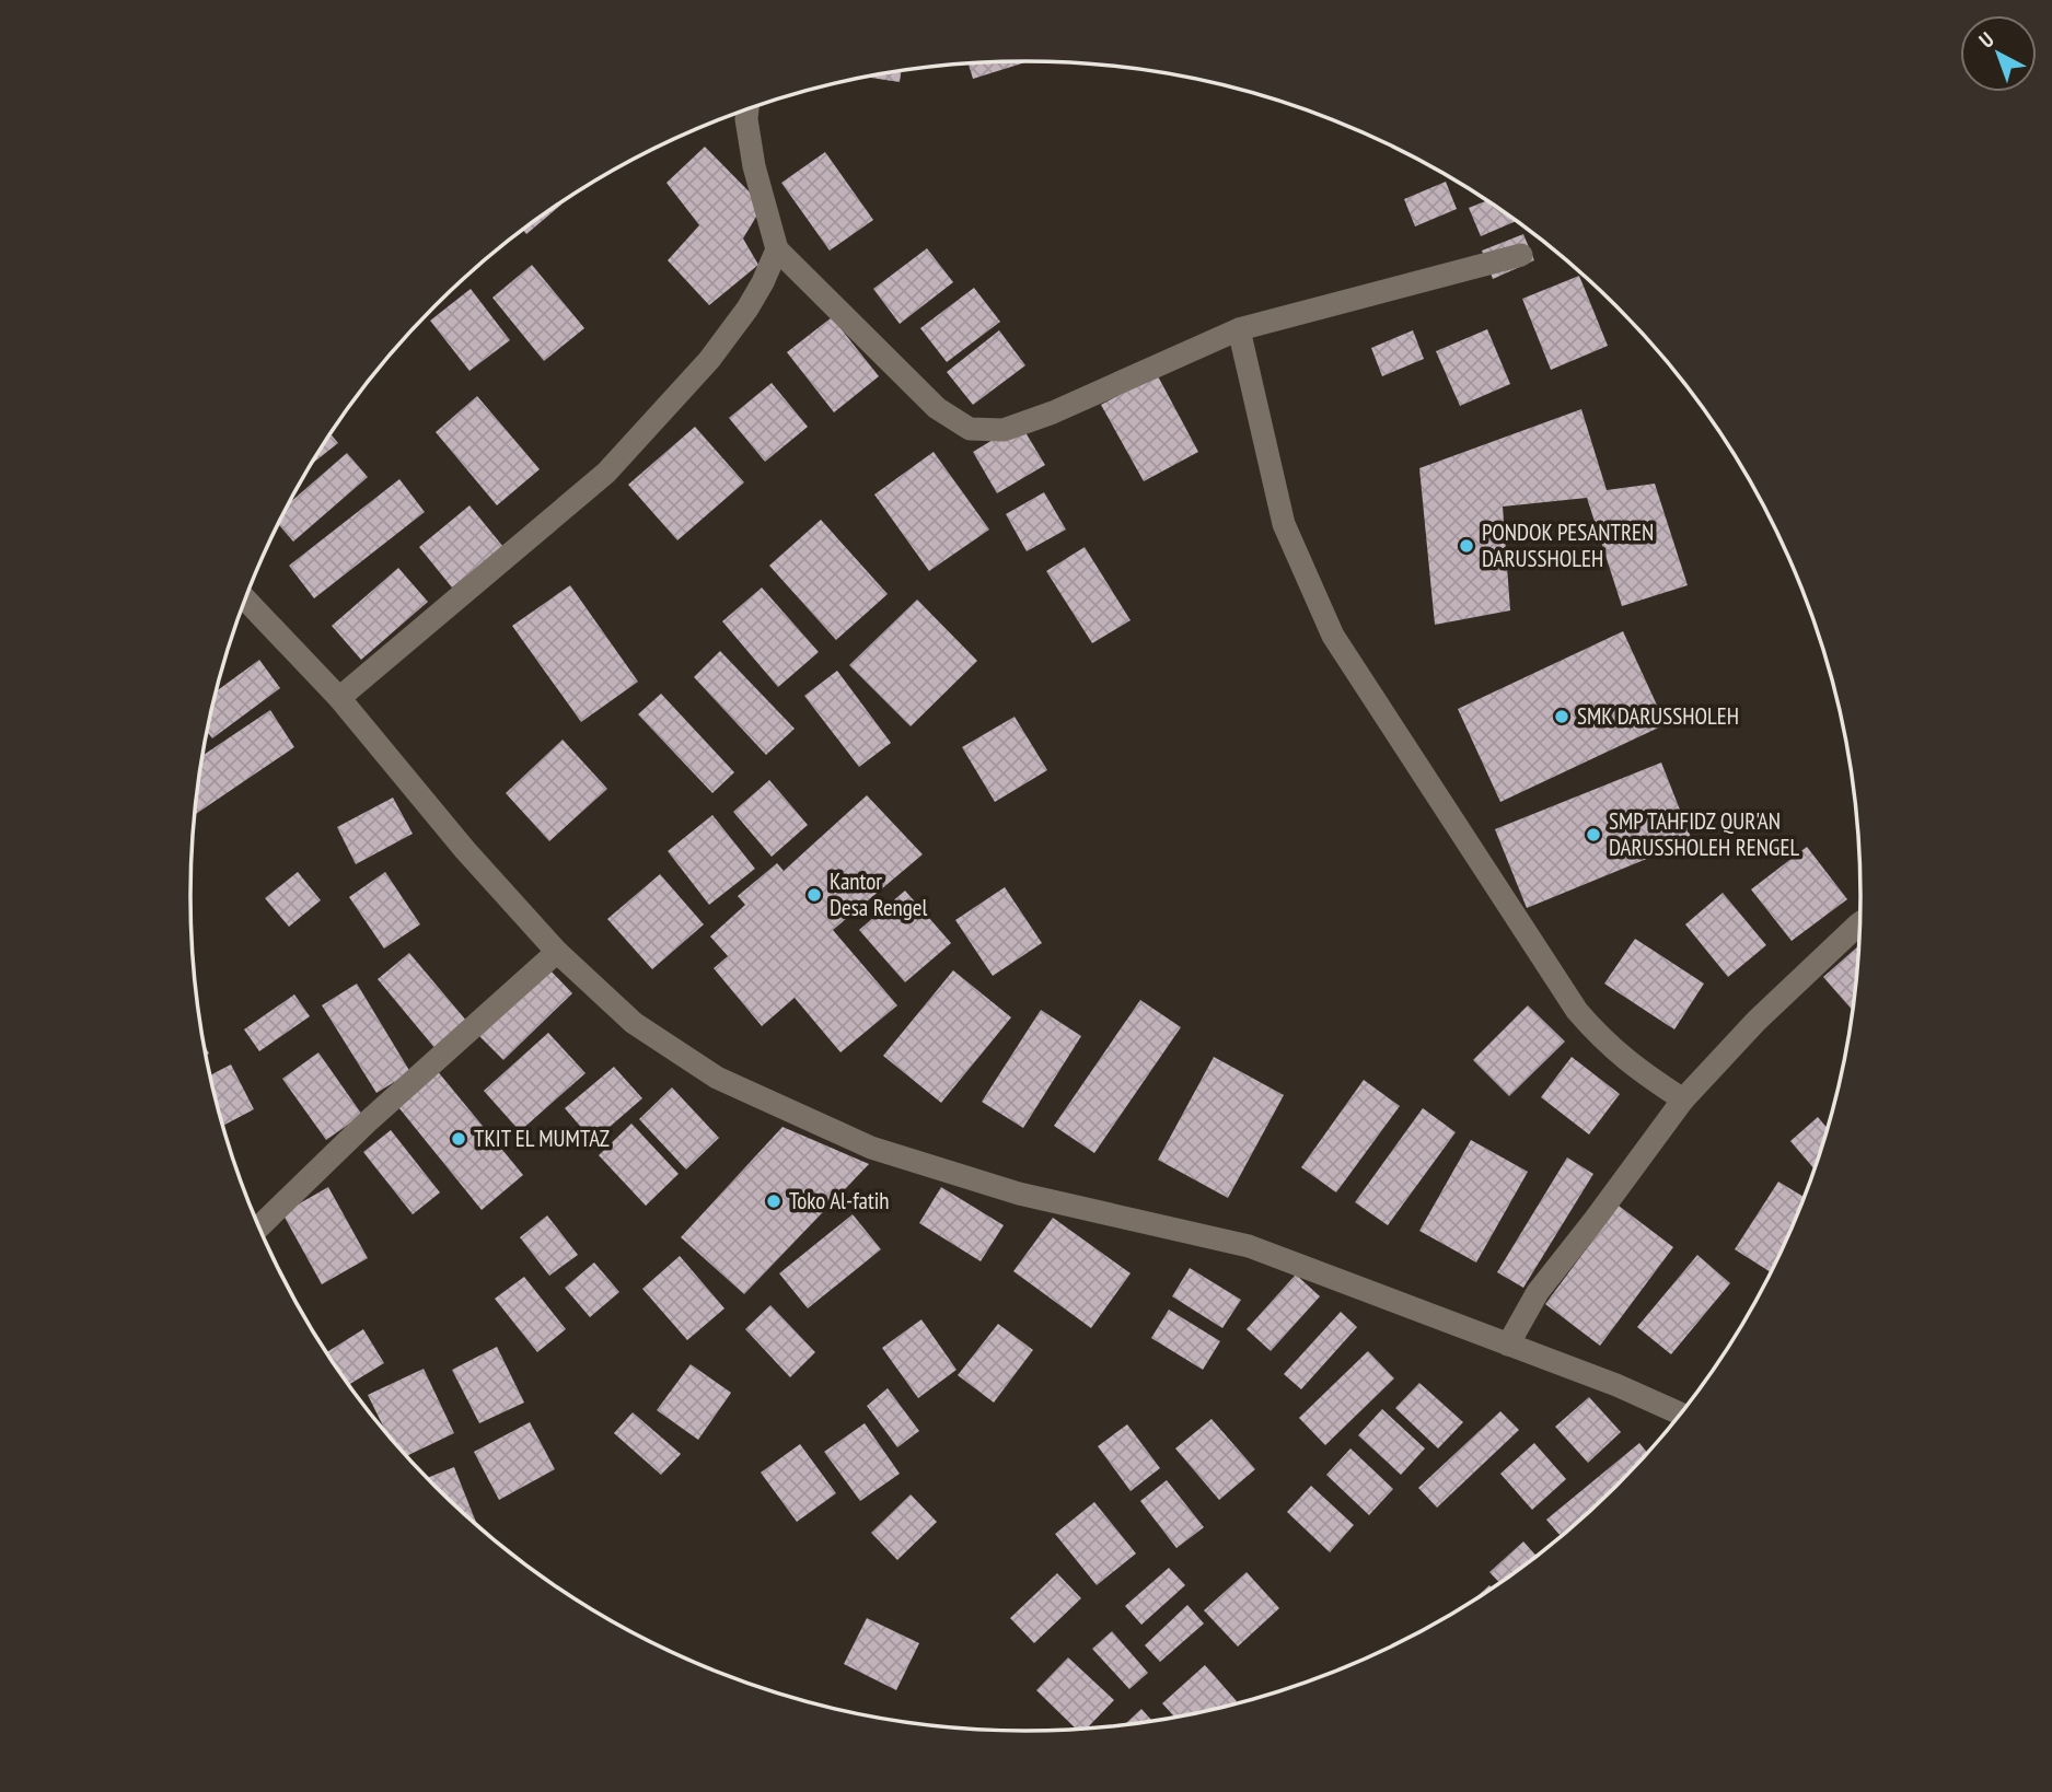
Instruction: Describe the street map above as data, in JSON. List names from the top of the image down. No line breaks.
{"places":["PONDOK PESANTREN DARUSSHOLEH","SMK DARUSSHOLEH","SMP TAHFIDZ QUR'AN DARUSSHOLEH RENGEL","Kantor Desa Rengel","TKIT EL MUMTAZ","Toko Al-fatih"],"north":"top left"}
